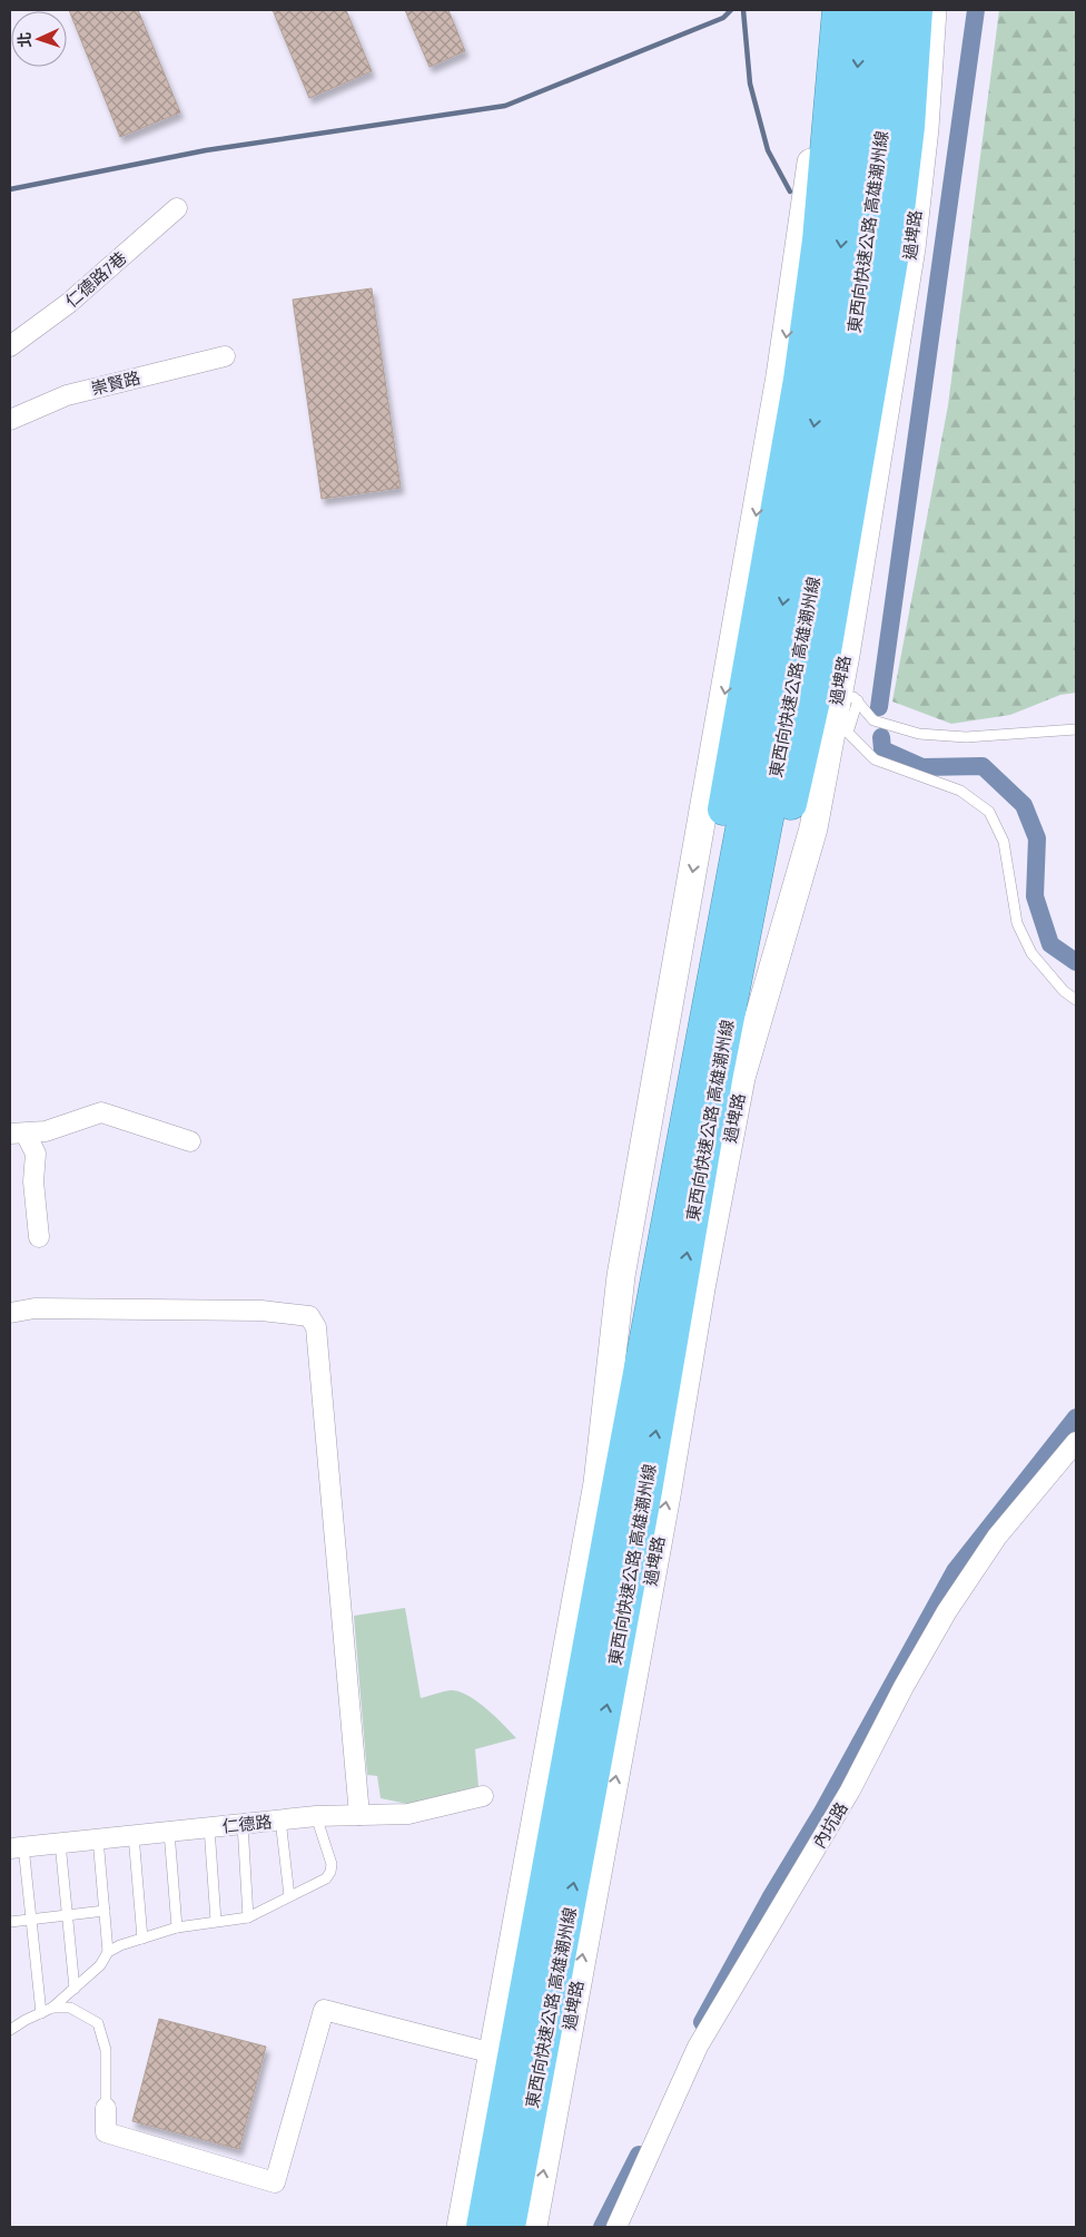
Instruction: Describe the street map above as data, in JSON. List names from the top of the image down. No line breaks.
{"streets":{"highway":["東西向快速公路 高雄潮州線"],"main road":["過埤路"],"street":["仁德路7巷","崇賢路","仁德路","內坑路"]},"north":"left"}
